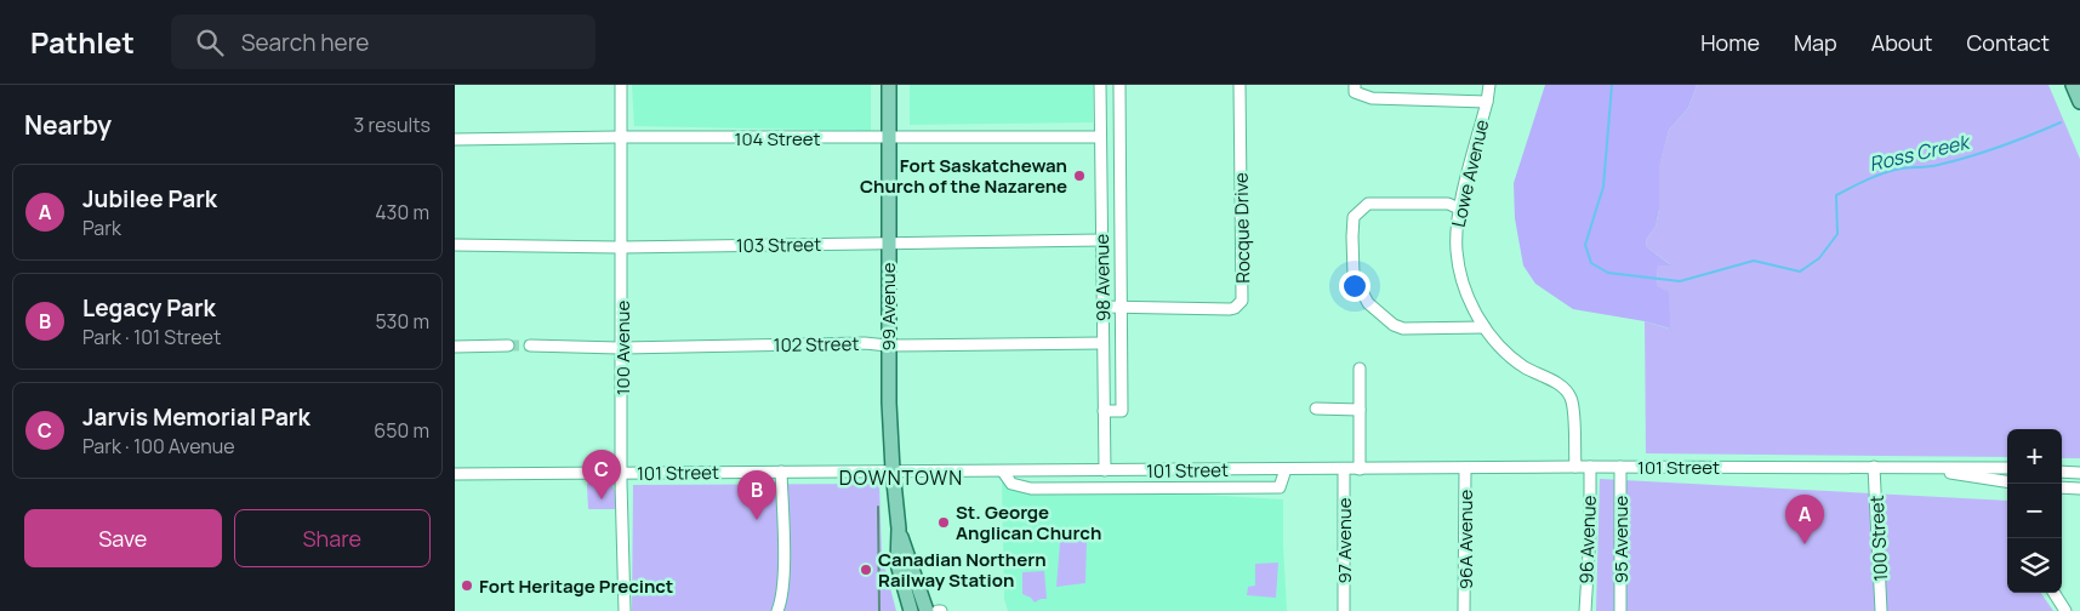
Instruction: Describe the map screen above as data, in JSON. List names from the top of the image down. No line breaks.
{"streets":{"main road":["99 Avenue"],"street":["104 Street","Lowe Avenue","Rocque Drive","103 Street","98 Avenue","102 Street","100 Avenue","101 Street","100 Street","96A Avenue","96 Avenue","95 Avenue","97 Avenue"]},"crossings":[["104 Street","98 Avenue"],["104 Street","99 Avenue"],["104 Street","100 Avenue"],["Lowe Avenue","101 Street"],["Rocque Drive","98 Avenue"],["103 Street","98 Avenue"],["103 Street","99 Avenue"],["103 Street","100 Avenue"],["98 Avenue","102 Street"],["98 Avenue","101 Street"],["99 Avenue","102 Street"],["99 Avenue","101 Street"],["102 Street","100 Avenue"],["100 Avenue","101 Street"],["101 Street","100 Street"],["101 Street","96A Avenue"],["101 Street","96 Avenue"],["101 Street","95 Avenue"],["101 Street","97 Avenue"]],"districts":["DOWNTOWN"],"water":["Ross Creek"],"places":["Fort Saskatchewan Church of the Nazarene","St. George Anglican Church","Canadian Northern Railway Station","Fort Heritage Precinct"],"page":{"header":"Pathlet","search":"Search here","nav":["Home","Map","About","Contact"],"heading":["Nearby","3 results"],"list":[{"mark":"A","name":"Jubilee Park","note":"Park","value":"430 m"},{"mark":"B","name":"Legacy Park","note":"Park · 101 Street","value":"530 m"},{"mark":"C","name":"Jarvis Memorial Park","note":"Park · 100 Avenue","value":"650 m"}],"map_buttons":["+","−"],"pins":["C","B","A"],"buttons":["Save","Share"]}}
